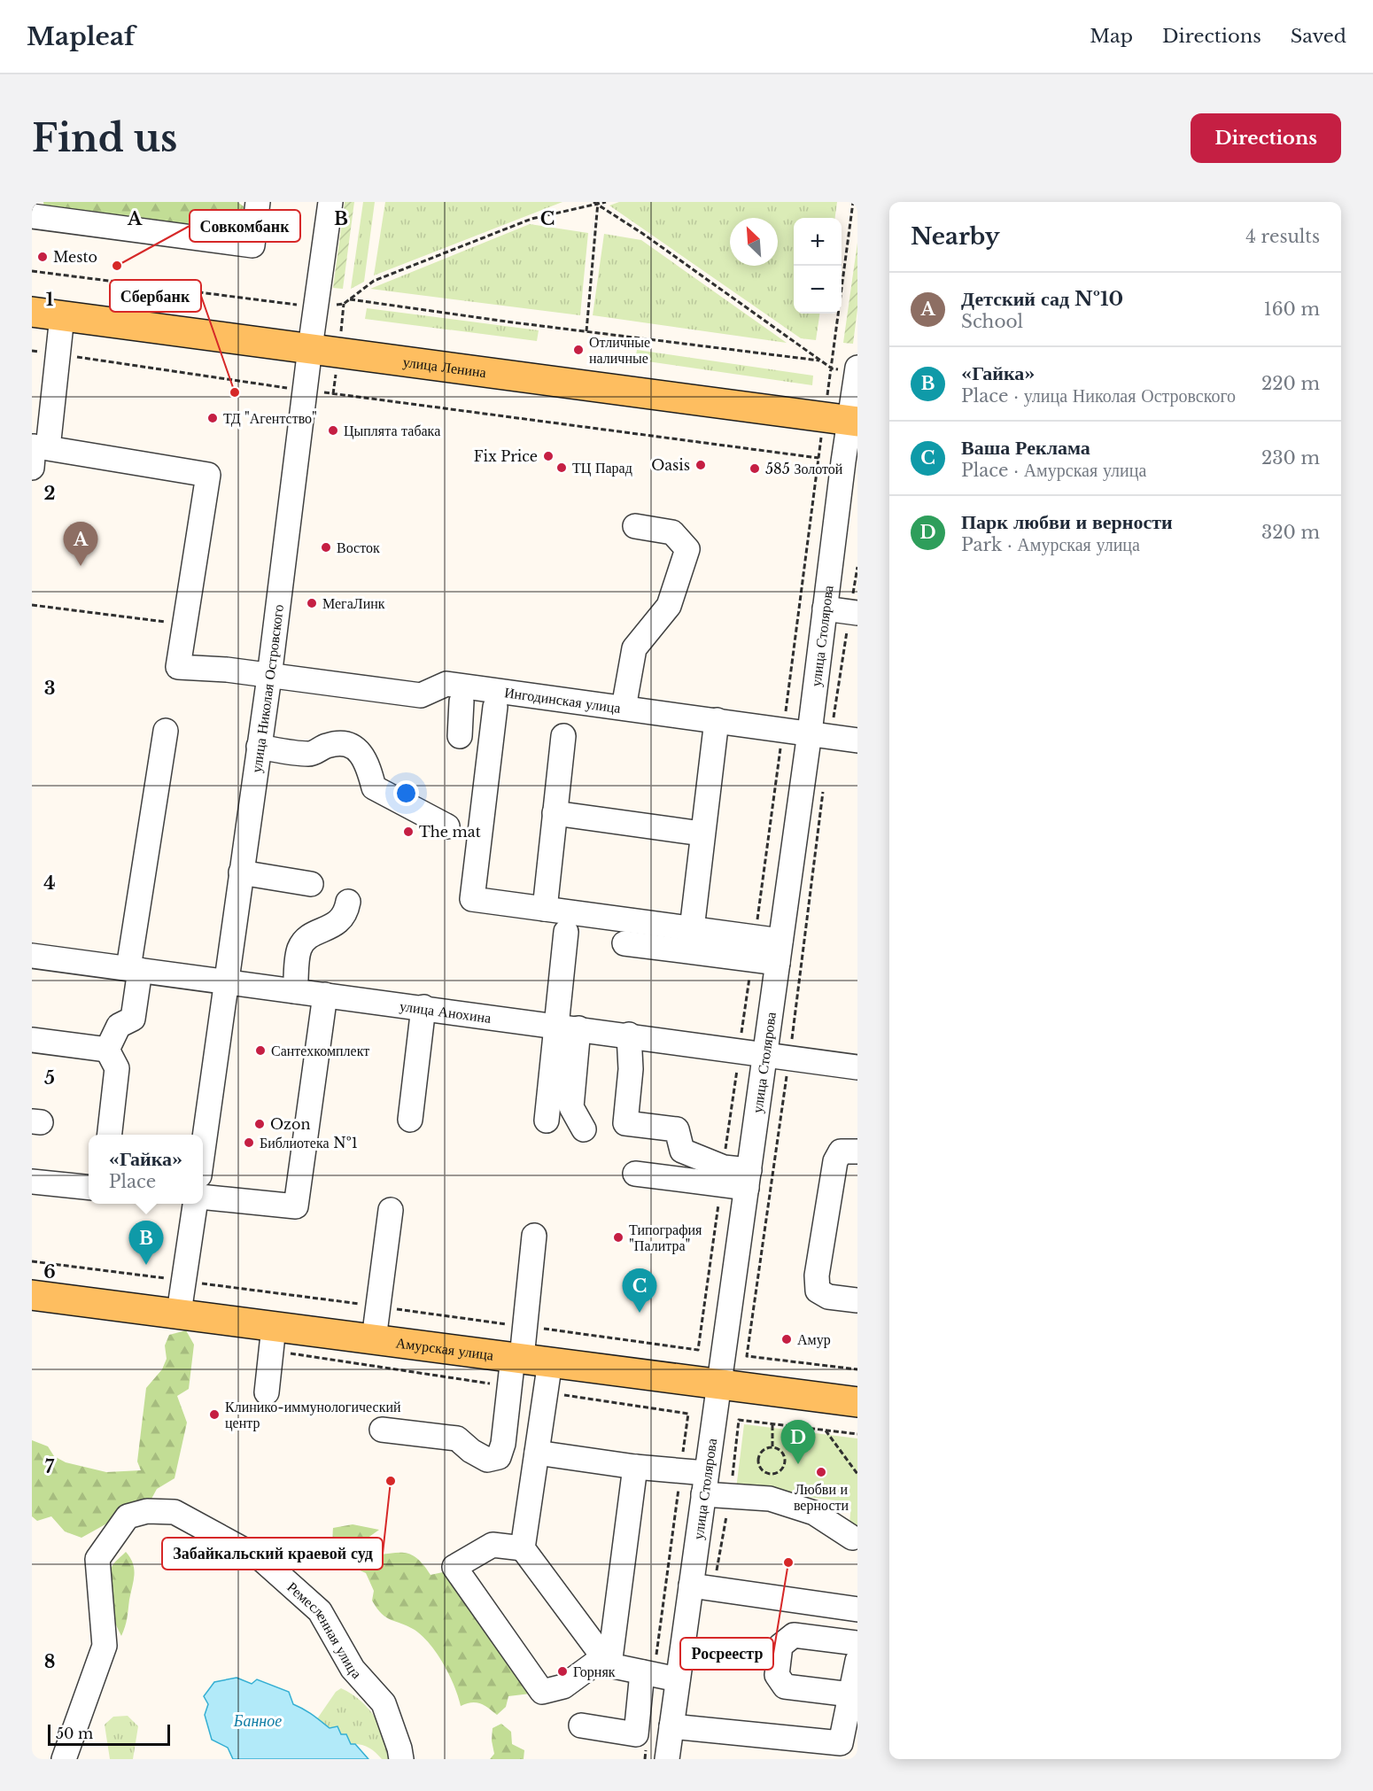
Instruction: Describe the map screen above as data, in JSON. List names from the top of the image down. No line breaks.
{"streets":{"main road":["улица Ленина","Амурская улица"],"street":["улица Столярова","улица Николая Островского","Ингодинская улица","улица Анохина","Ремесленная улица"]},"crossings":[["улица Ленина","улица Столярова"],["улица Ленина","улица Николая Островского"],["улица Столярова","Ингодинская улица"],["улица Столярова","улица Анохина"],["улица Столярова","Амурская улица"],["улица Николая Островского","улица Анохина"]],"water":["Банное"],"places":["Mesto","Совкомбанк","Отличные наличные","Сбербанк","ТД \"Агентство\"","Цыплята табака","Fix Price","Oasis","ТЦ Парад","585 Золотой","Восток","МегаЛинк","The mat","Сантехкомплект","Ozon","Библиотека №1","Типография \"Палитра\"","Амур","Клинико-иммунологический центр","Любви и верности","Забайкальский краевой суд","Росреестр","Горняк"],"scale_bar":"50 m","north":"top left","page":{"header":"Mapleaf","nav":["Map","Directions","Saved"],"buttons":"Directions","title":"Find us","heading":["Nearby","4 results"],"map_buttons":["+","−"],"list":[{"mark":"A","name":"Детский сад №10","note":"School","value":"160 m"},{"mark":"B","name":"«Гайка»","note":"Place · улица Николая Островского","value":"220 m"},{"mark":"C","name":"Ваша Реклама","note":"Place · Амурская улица","value":"230 m"},{"mark":"D","name":"Парк любви и верности","note":"Park · Амурская улица","value":"320 m"}],"pins":["A","B","C","D"],"popup":["«Гайка»","Place"],"scale":"50 m"},"grid":{"columns":["A","B","C"],"rows":["1","2","3","4","5","6","7","8"]}}
